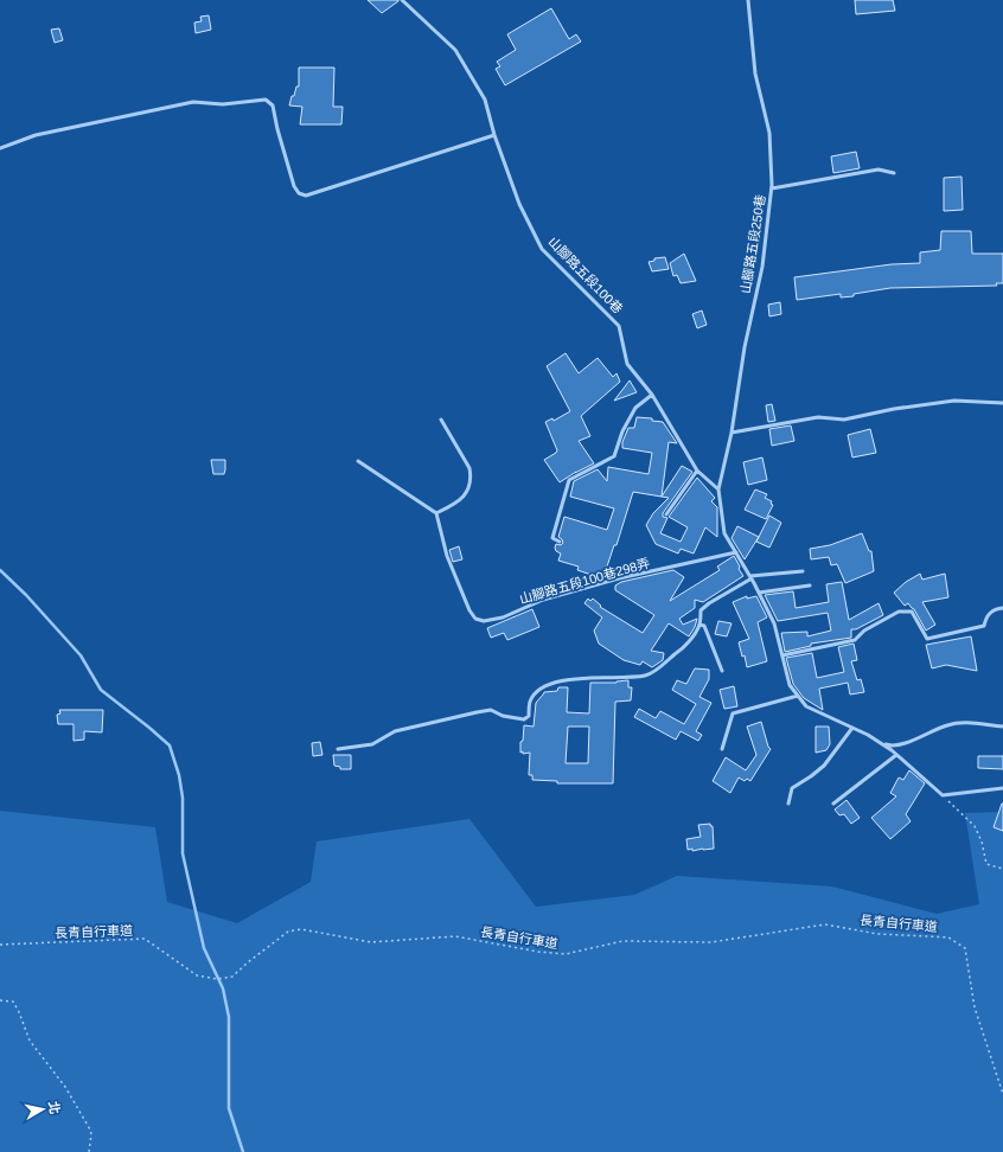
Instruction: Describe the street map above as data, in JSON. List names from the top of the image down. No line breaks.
{"streets":{"lane":["山腳路五段250巷","山腳路五段100巷","山腳路五段100巷298弄"],"path":["長青自行車道"]},"crossings":[["山腳路五段250巷","山腳路五段100巷"]],"north":"right"}
